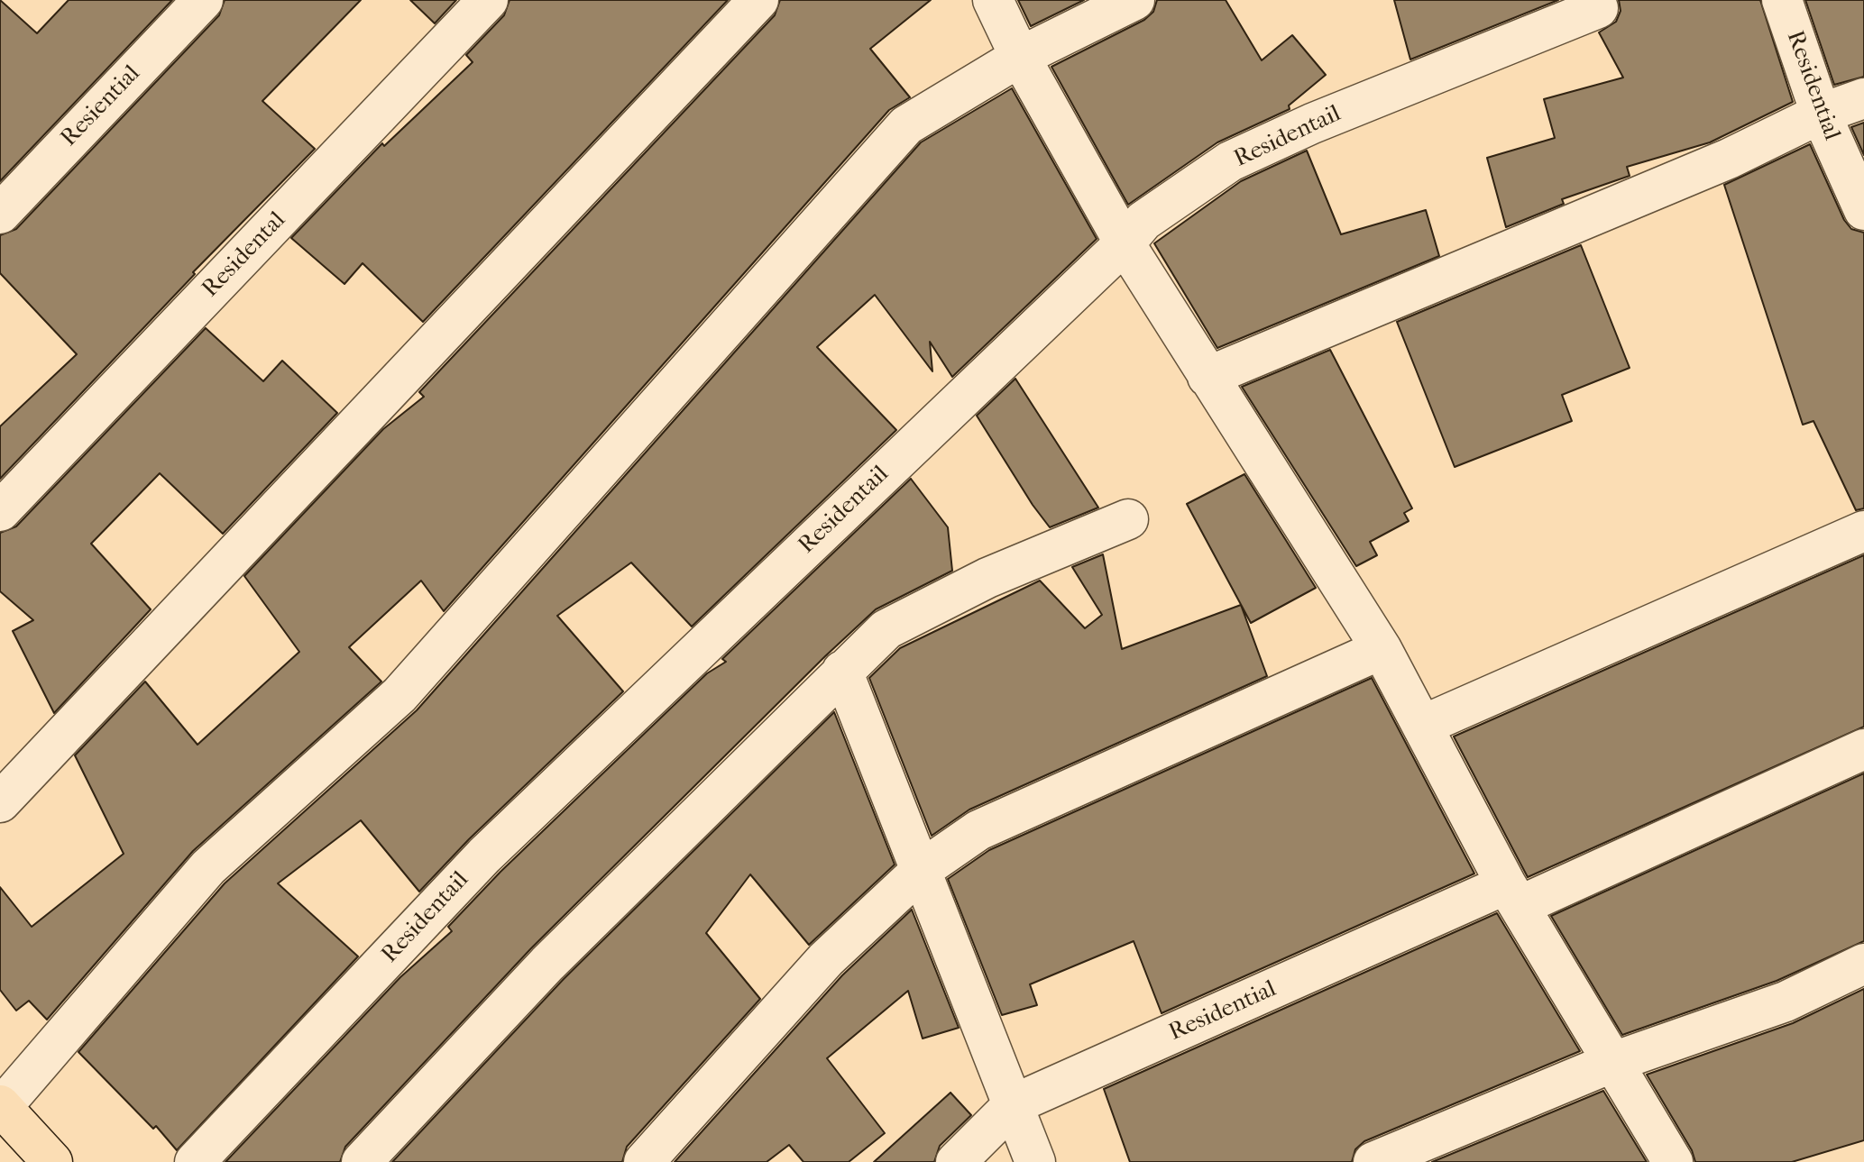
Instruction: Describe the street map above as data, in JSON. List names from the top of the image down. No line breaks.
{"streets":{"street":["Residential","Resiential","Residentail","Residental"]}}
